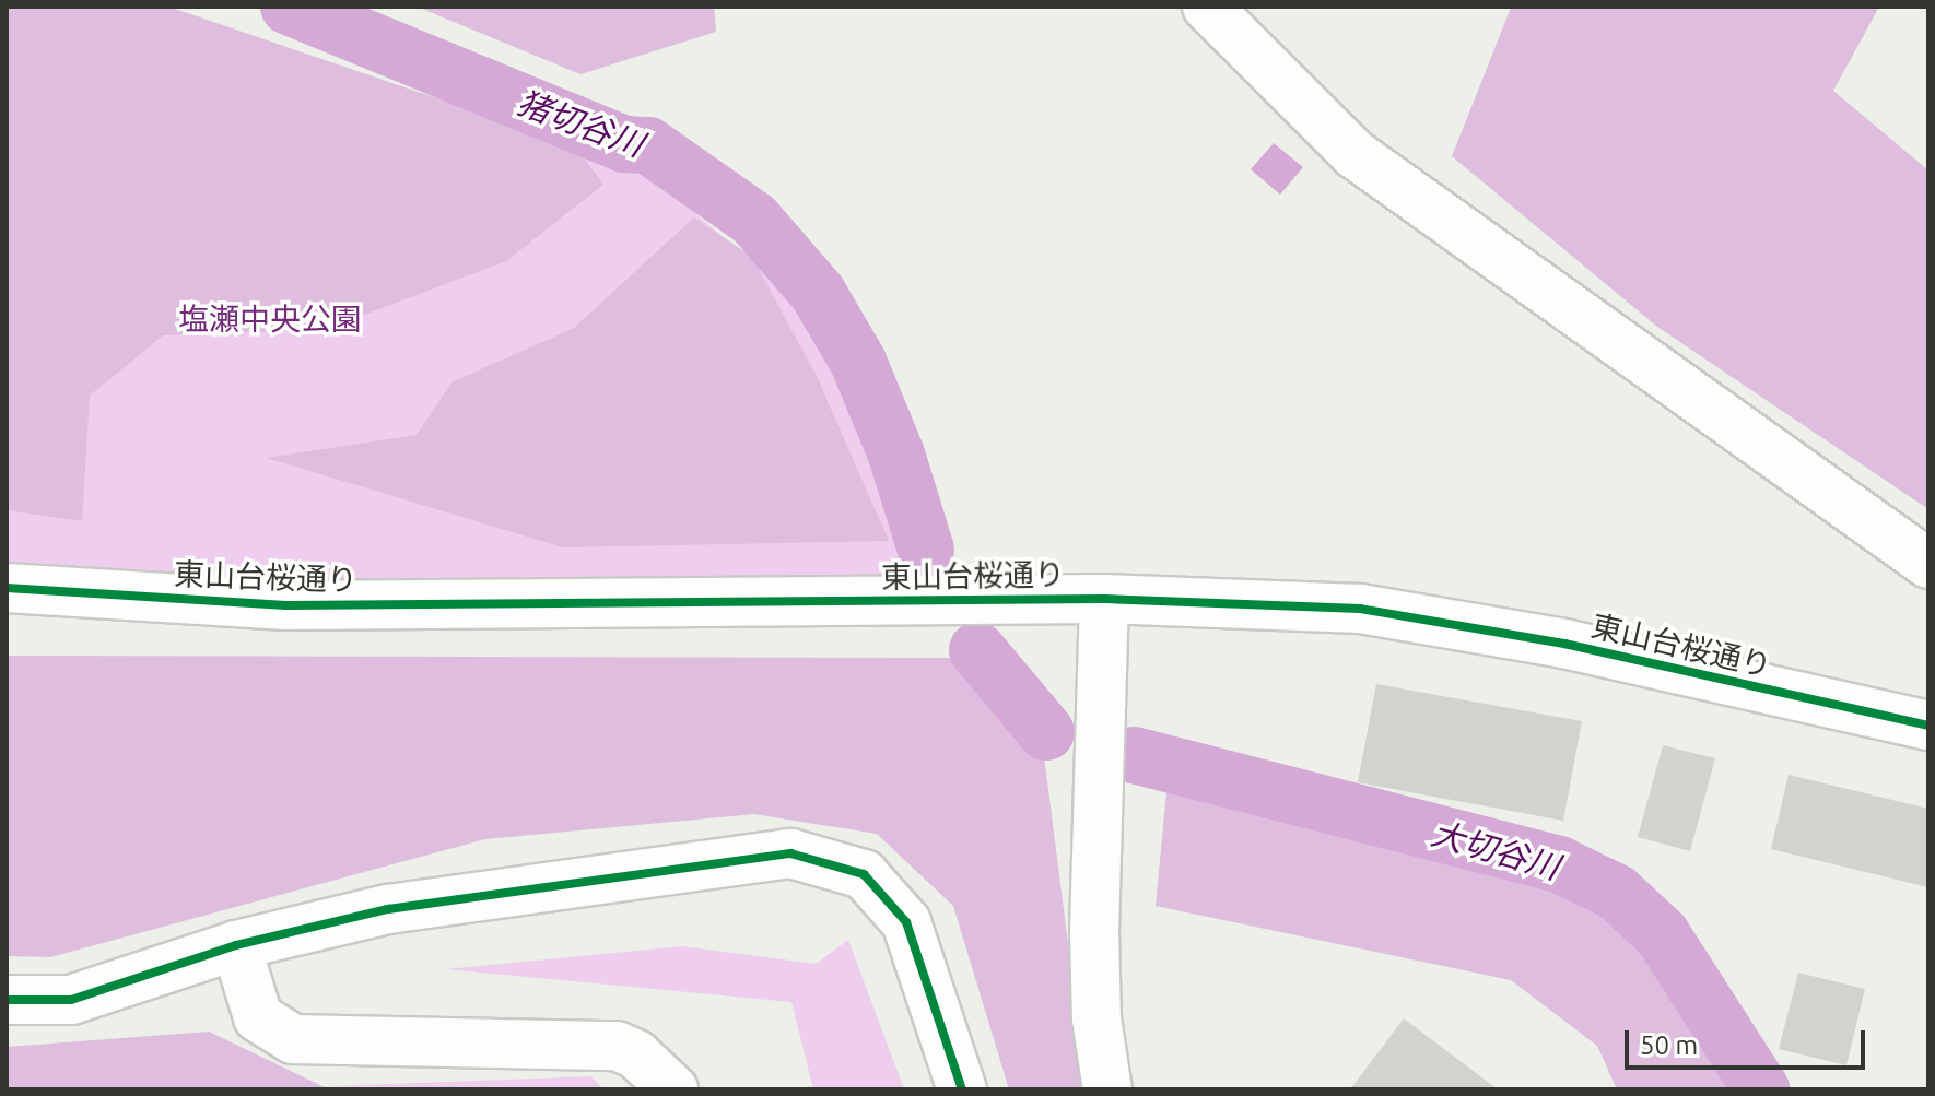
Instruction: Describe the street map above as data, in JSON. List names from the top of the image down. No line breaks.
{"streets":{"street":["東山台桜通り"]},"water":["猪切谷川","大切谷川"],"parks":["塩瀬中央公園"],"scale_bar":"50 m"}
